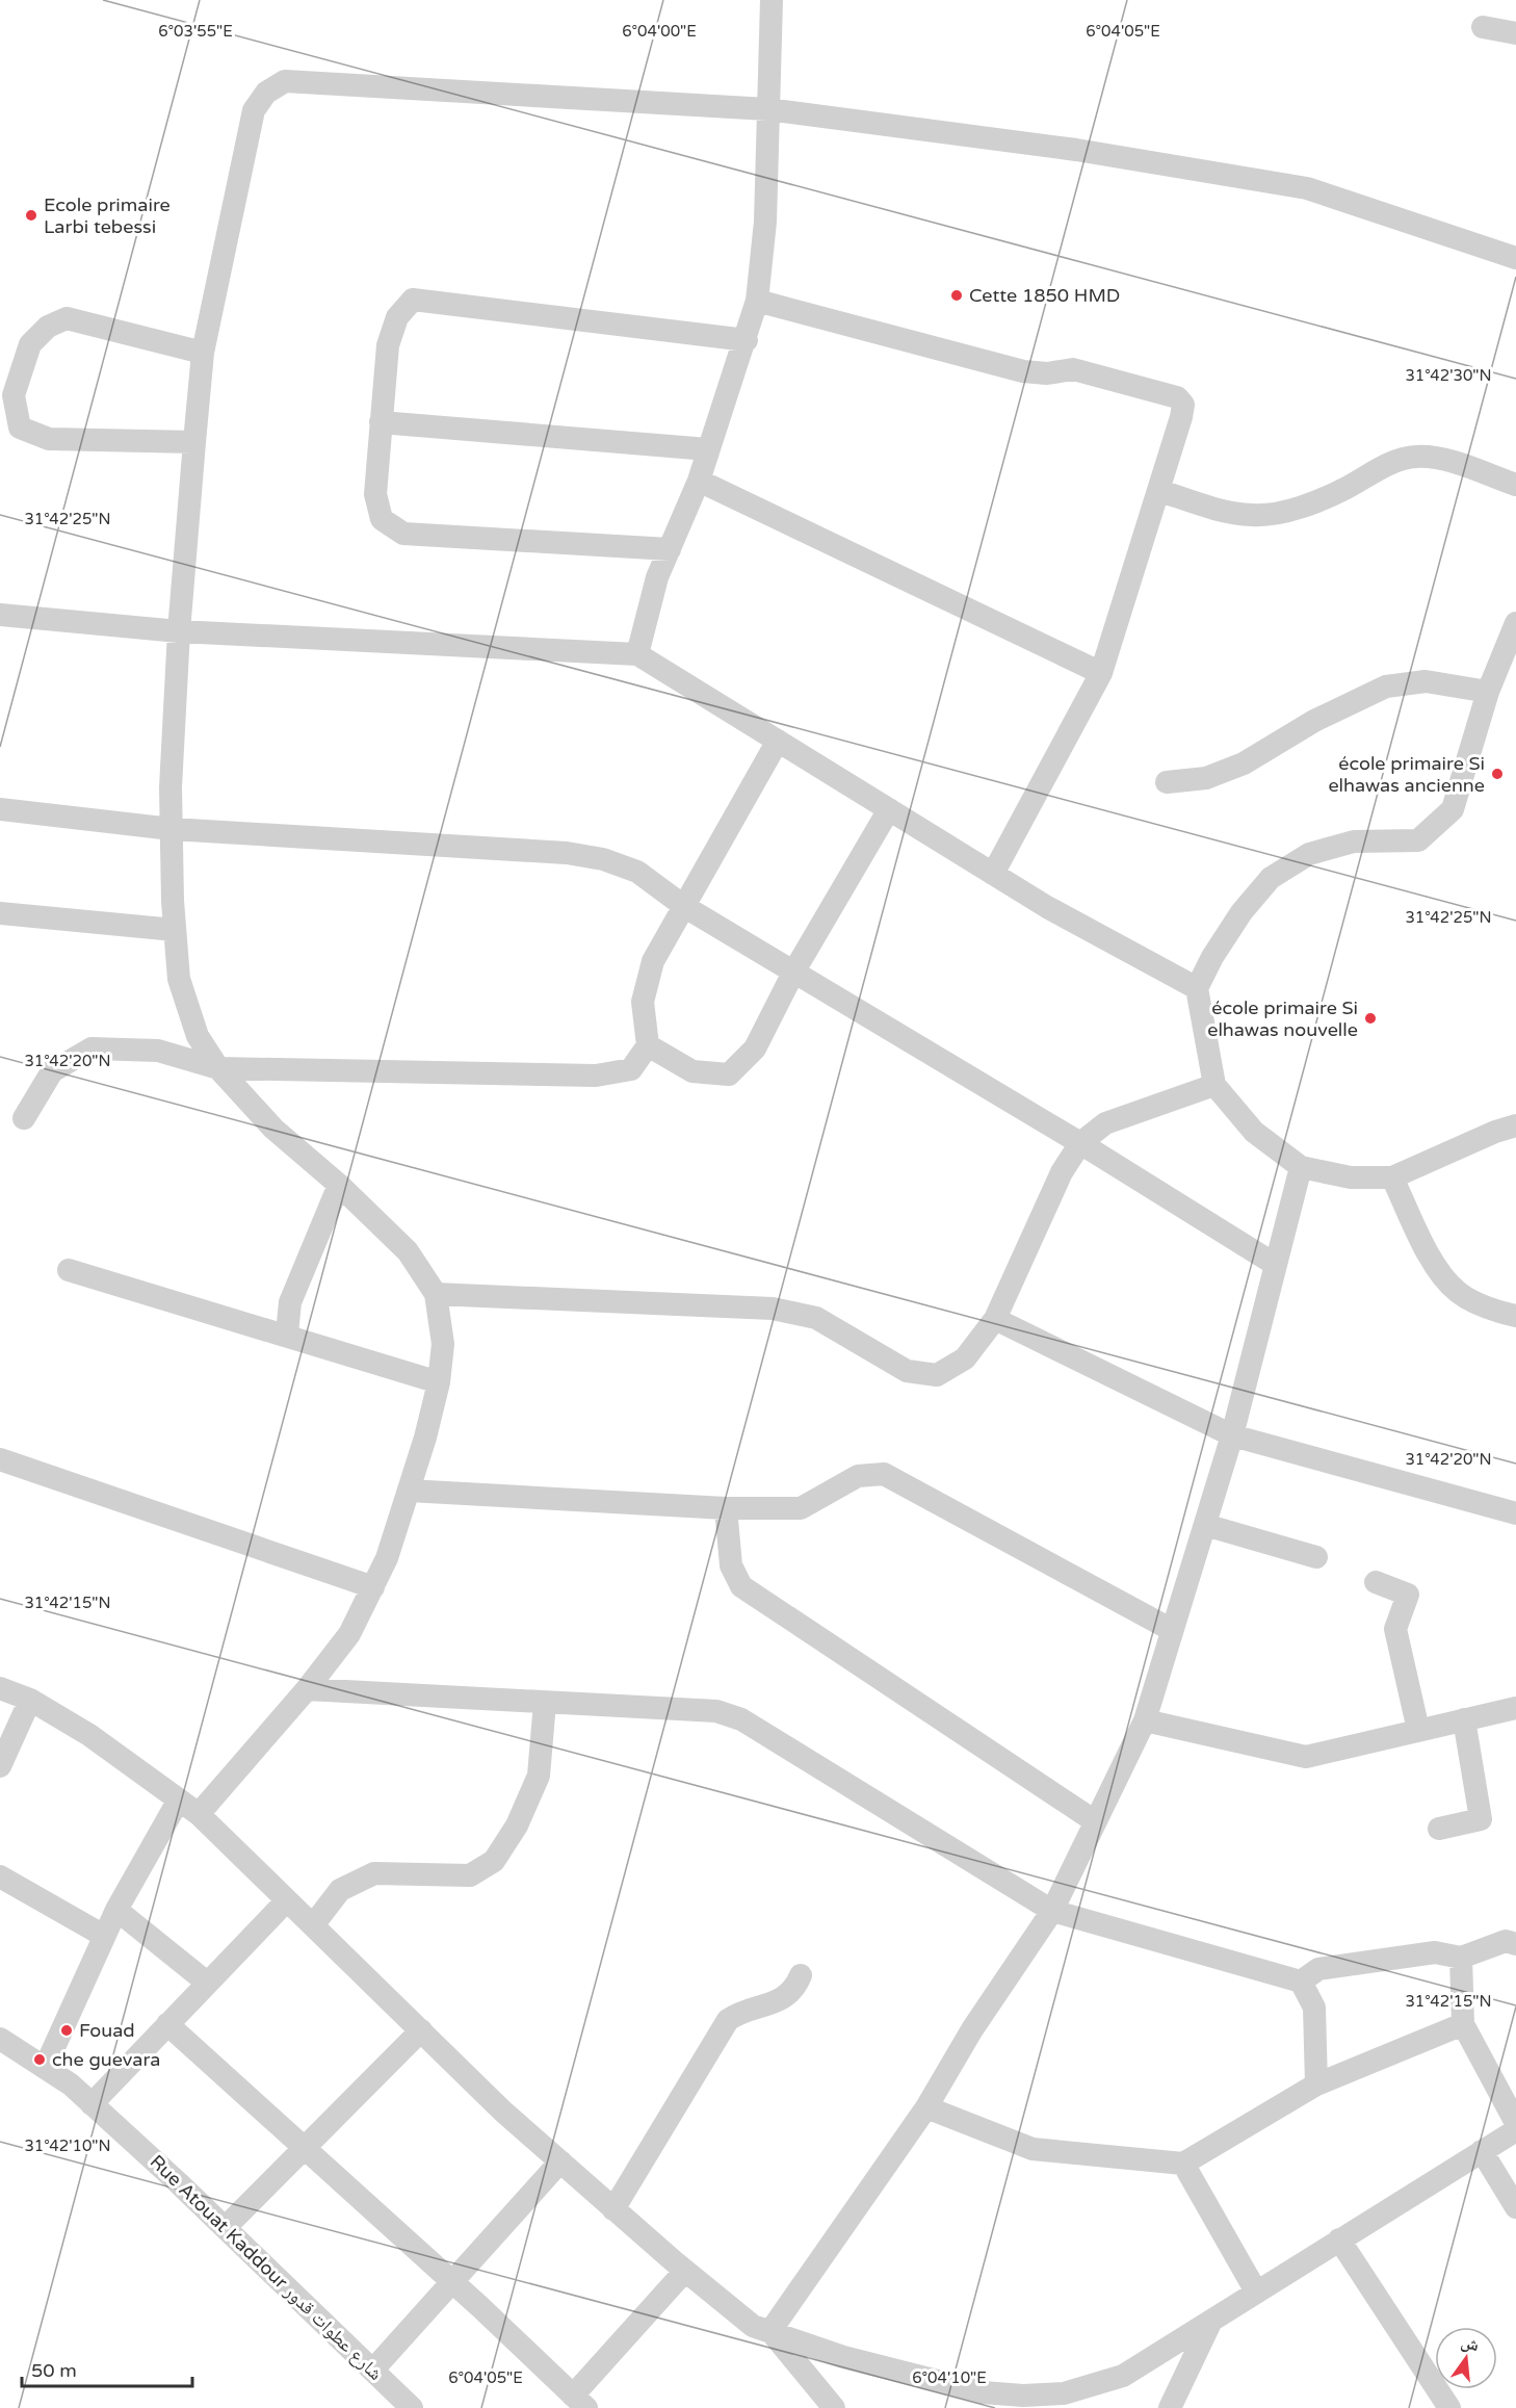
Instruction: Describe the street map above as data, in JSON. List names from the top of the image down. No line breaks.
{"streets":{"street":["Rue Atouat Kaddour شارع عطوات قدور"]},"places":["Ecole primaire Larbi tebessi","Cette 1850 HMD","école primaire Si elhawas ancienne","école primaire Si elhawas nouvelle","Fouad","che guevara"],"scale_bar":"50 m","north":"top","coordinates":["6°03'55\"E","6°04'00\"E","6°04'05\"E","31°42'30\"N","31°42'25\"N","31°42'20\"N","31°42'15\"N","31°42'10\"N","6°04'10\"E"]}
